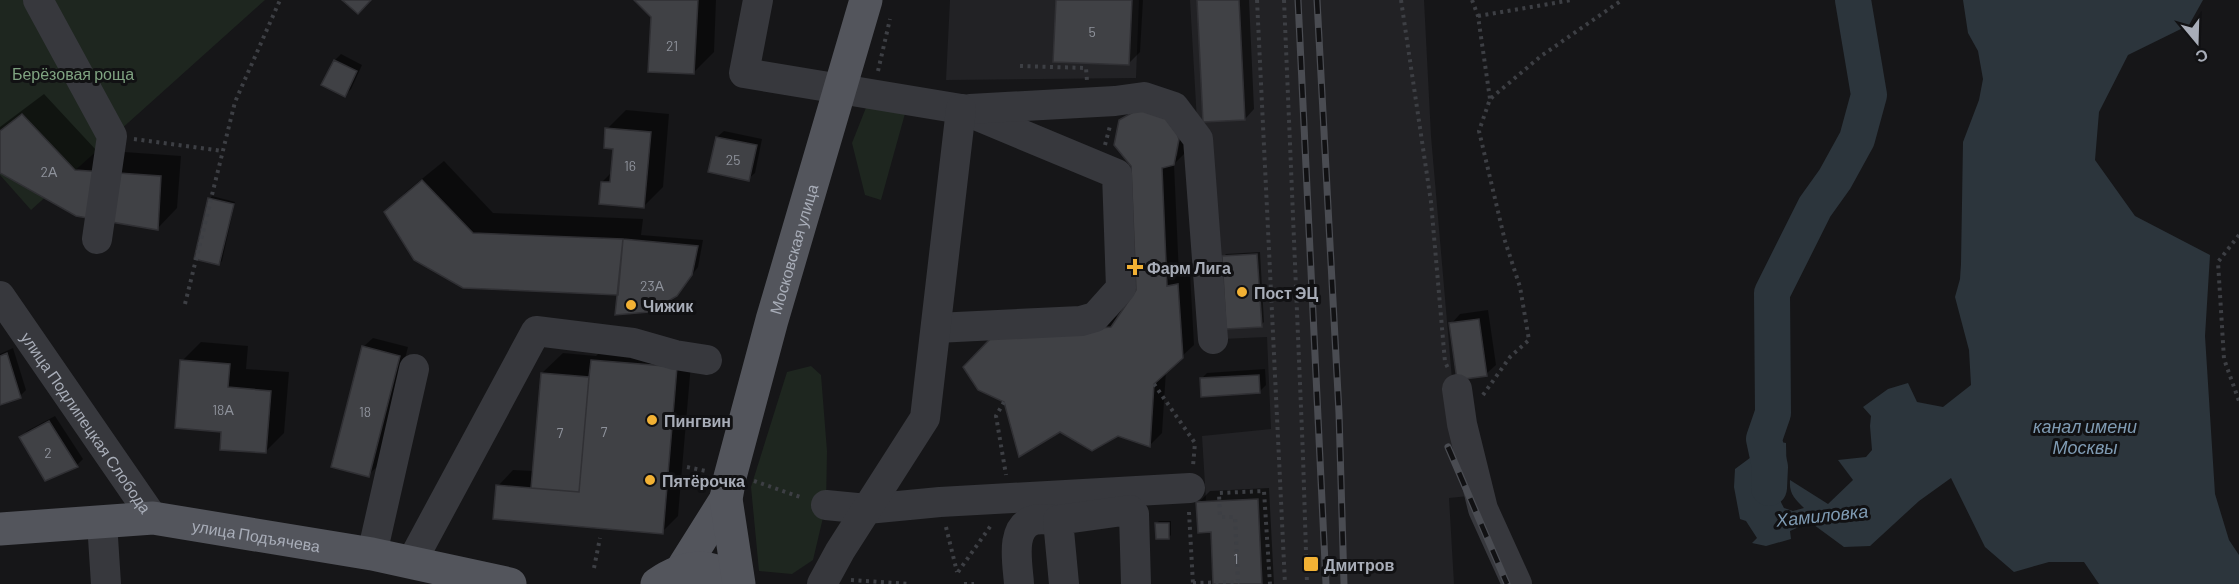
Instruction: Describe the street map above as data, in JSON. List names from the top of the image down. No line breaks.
{"streets":{"main road":["Московская улица","улица Подъячева"],"street":["улица Подлипецкая Слобода"]},"crossings":[["улица Подлипецкая Слобода","улица Подъячева"]],"water":["канал имени Москвы","Хамиловка"],"parks":["Берёзовая роща"],"places":{"health":["Фарм Лига"],"other":["Пост ЭЦ","Чижик","Пингвин","Пятёрочка"],"transit":["Дмитров"]},"house_numbers":["5","21","25","16","2А","23А","18А","18","7","7","2","1"],"north":"bottom"}
